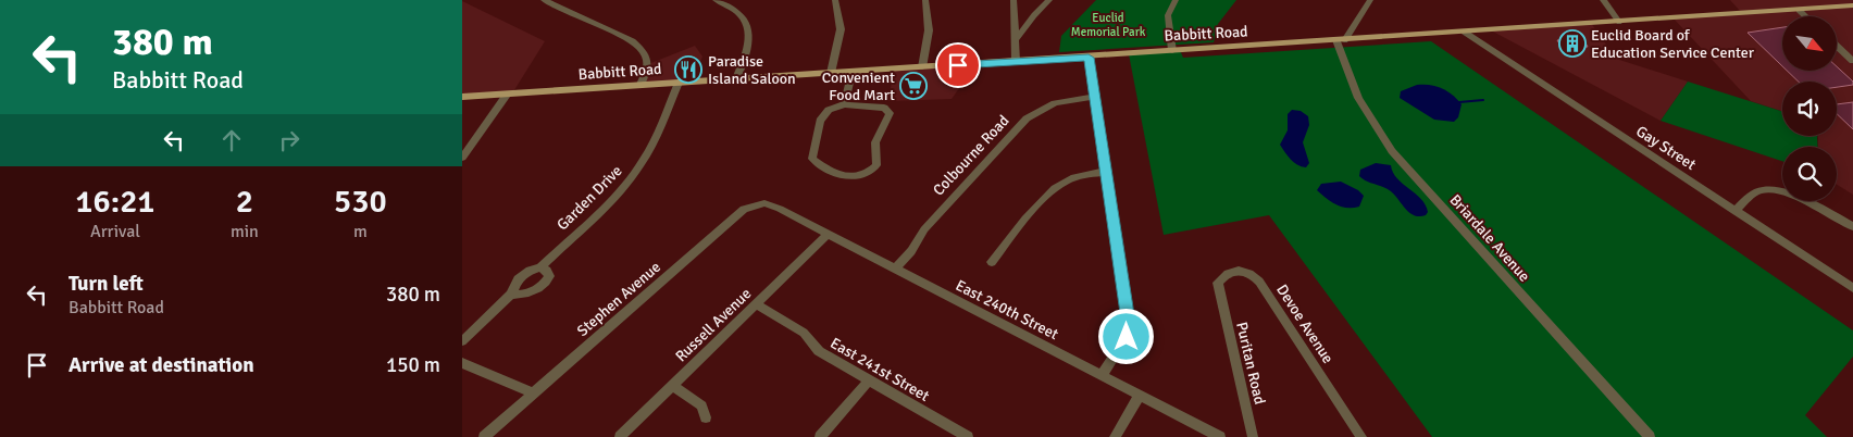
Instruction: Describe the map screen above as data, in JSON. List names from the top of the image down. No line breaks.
{"streets":{"main road":["Babbitt Road"],"street":["Gay Street","Colbourne Road","Garden Drive","Briardale Avenue","Stephen Avenue","East 240th Street","Devoe Avenue","Russell Avenue","Puritan Road","East 241st Street"]},"crossings":[["Babbitt Road","Gay Street"],["Babbitt Road","Garden Drive"],["Babbitt Road","Briardale Avenue"],["Colbourne Road","East 240th Street"],["Stephen Avenue","East 240th Street"],["East 240th Street","Russell Avenue"],["Devoe Avenue","Puritan Road"],["Russell Avenue","East 241st Street"]],"parks":["Euclid Memorial Park"],"places":{"building":["Euclid Board of Education Service Center"],"restaurant":["Paradise Island Saloon"],"supermarket":["Convenient Food Mart"]},"north":"bottom right","page":{"turn":["380 m","Babbitt Road"],"eta":["16:21","Arrival","2","min","530","m"],"list":[{"name":"Turn left","note":"Babbitt Road","value":"380 m"},{"name":"Arrive at destination","value":"150 m"}]}}
